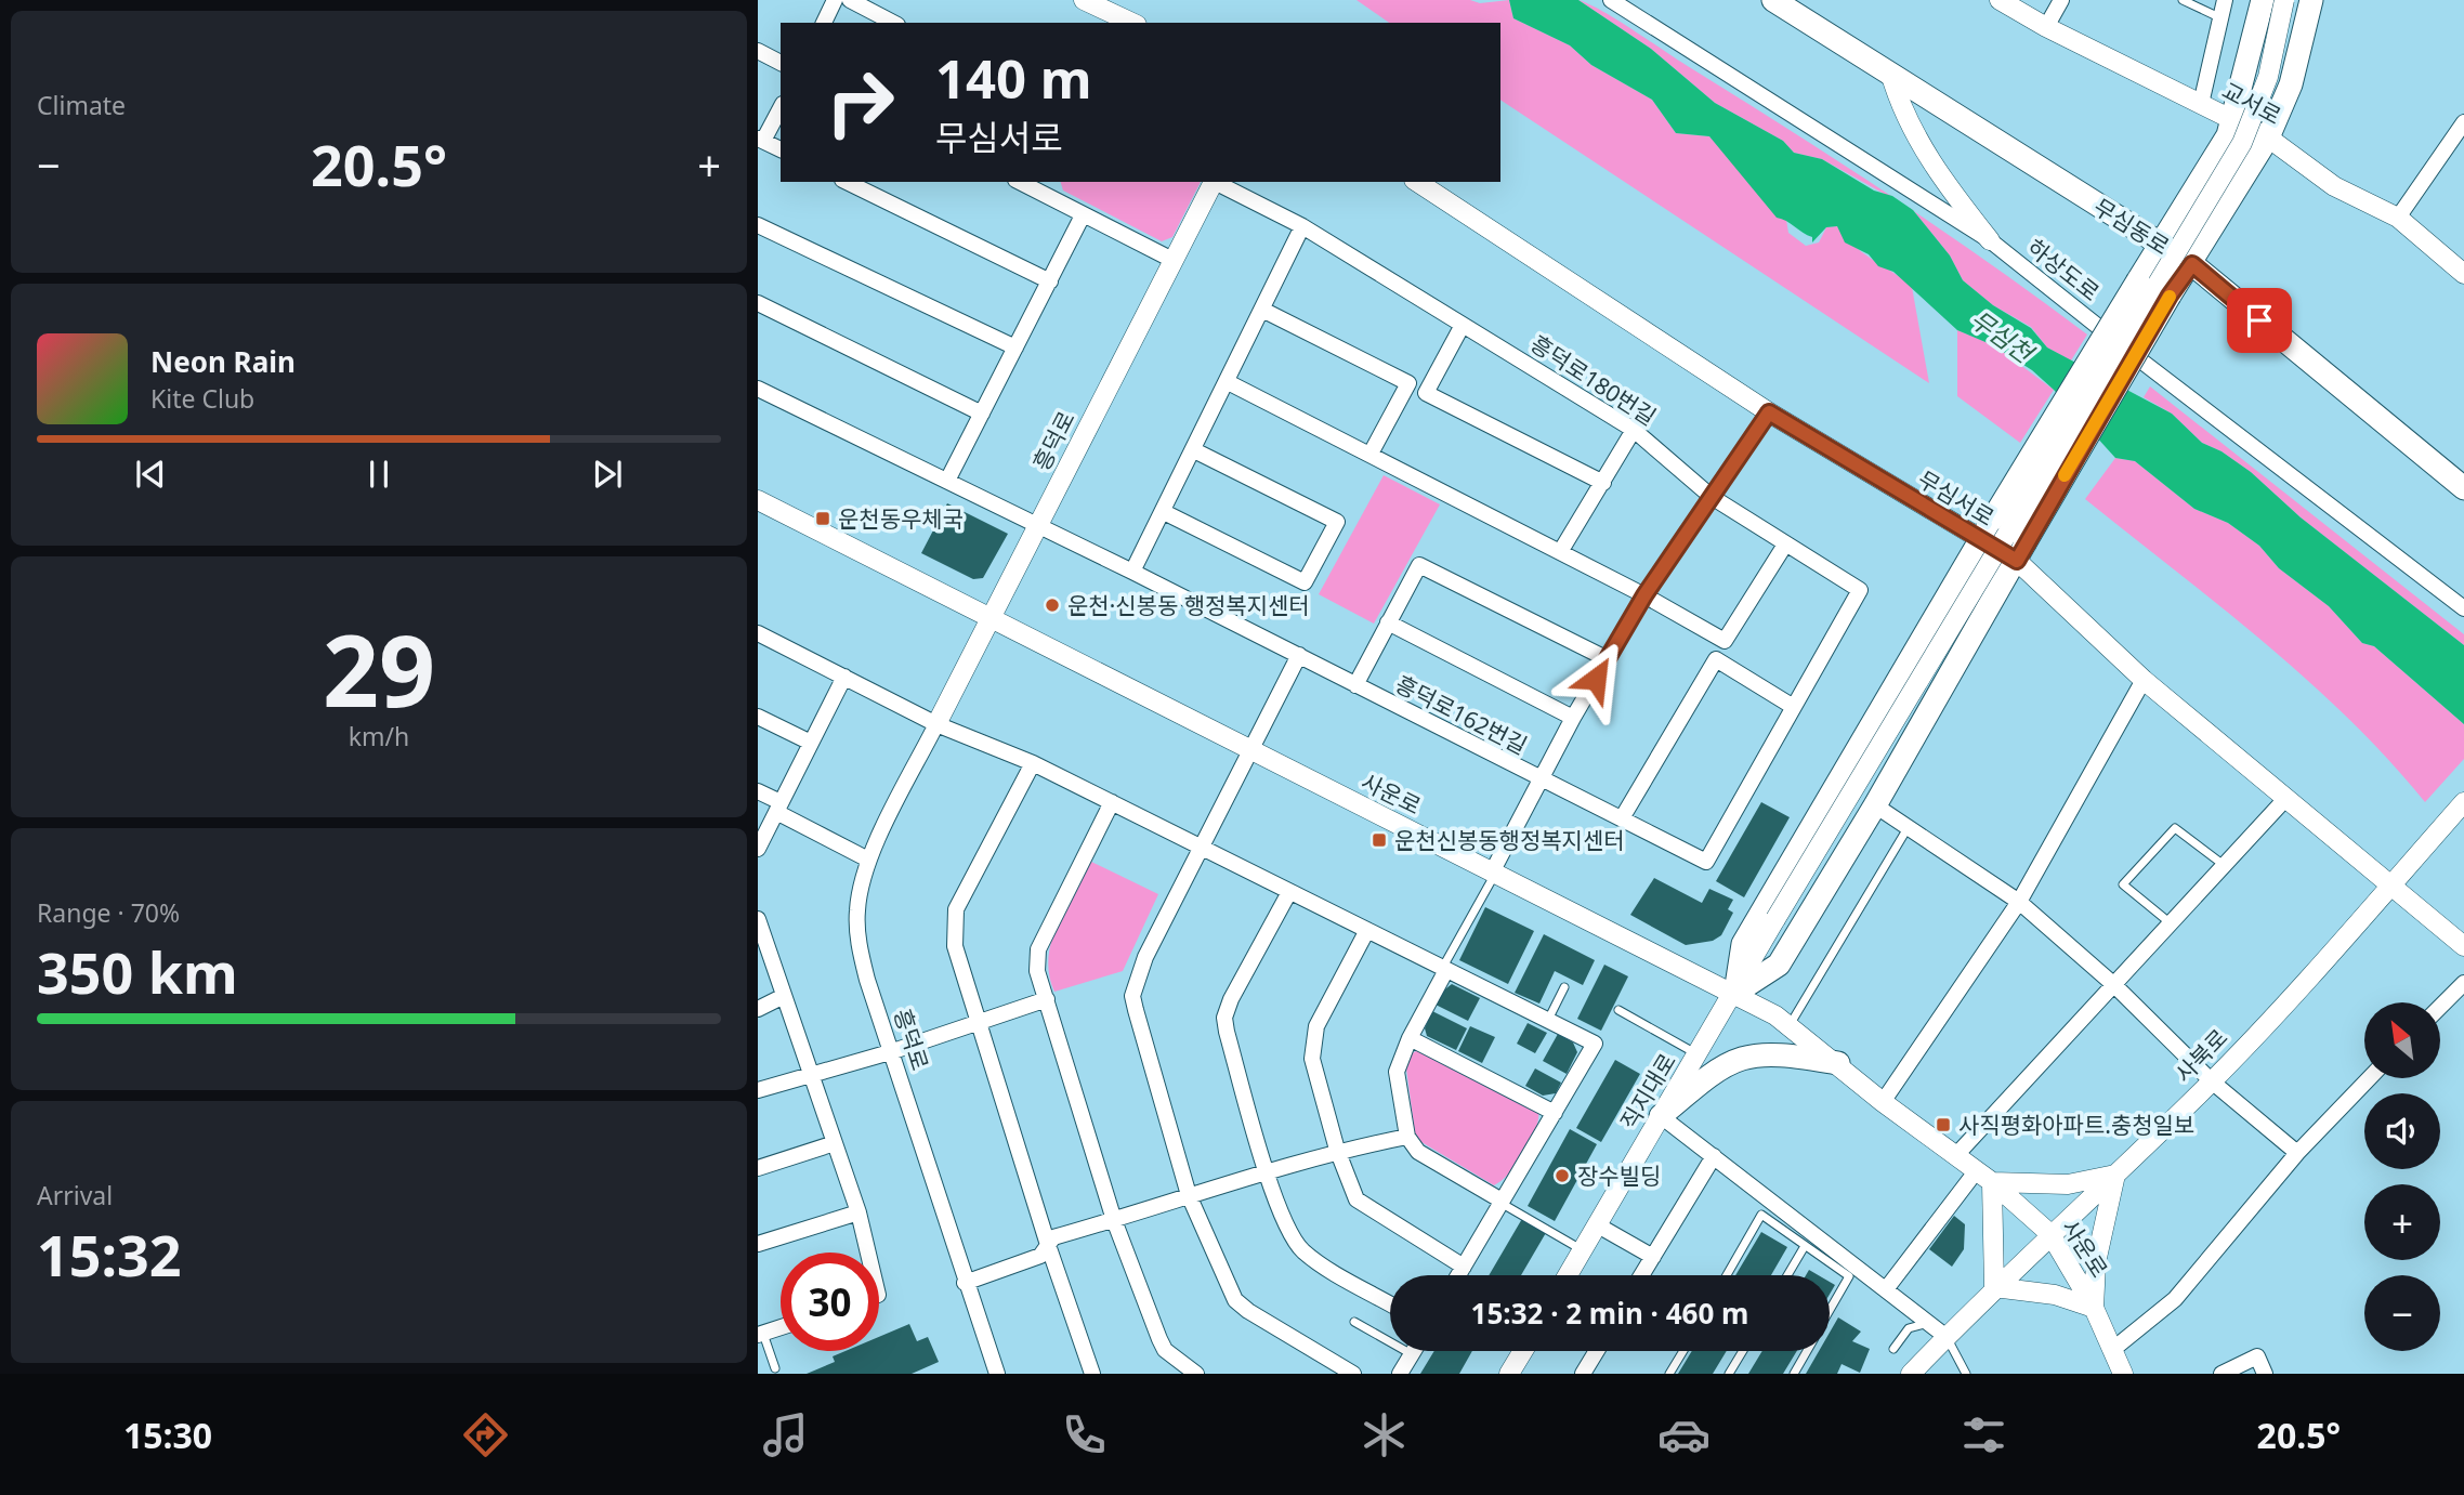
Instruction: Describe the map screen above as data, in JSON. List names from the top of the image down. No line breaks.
{"streets":{"main road":["무심동로"],"street":["교서로","하상도로","흥덕로180번길","흥덕로","무심서로","흥덕로162번길","사운로","사북로","직지대로"]},"crossings":[["흥덕로180번길","흥덕로162번길"],["흥덕로","흥덕로162번길"],["흥덕로","사운로"],["무심서로","사북로"],["사운로","사북로"],["사운로","직지대로"]],"water":["무심천"],"places":{"transit":["운천동우체국","운천신봉동행정복지센터","사직평화아파트.충청일보"],"other":["운천·신봉동 행정복지센터","장수빌딩"]},"north":"top left","page":{"tile":["Climate",["29","km/h"],["Range · 70%","350 km"],["Arrival","15:32"]],"turn":["140 m","무심서로"],"heat":["−","20.5°","+"],"song":["Neon Rain","Kite Club"],"map_buttons":["+","−"],"limit":"30","trip":"15:32 · 2 min · 460 m","tabs":["15:30","20.5°"]}}
